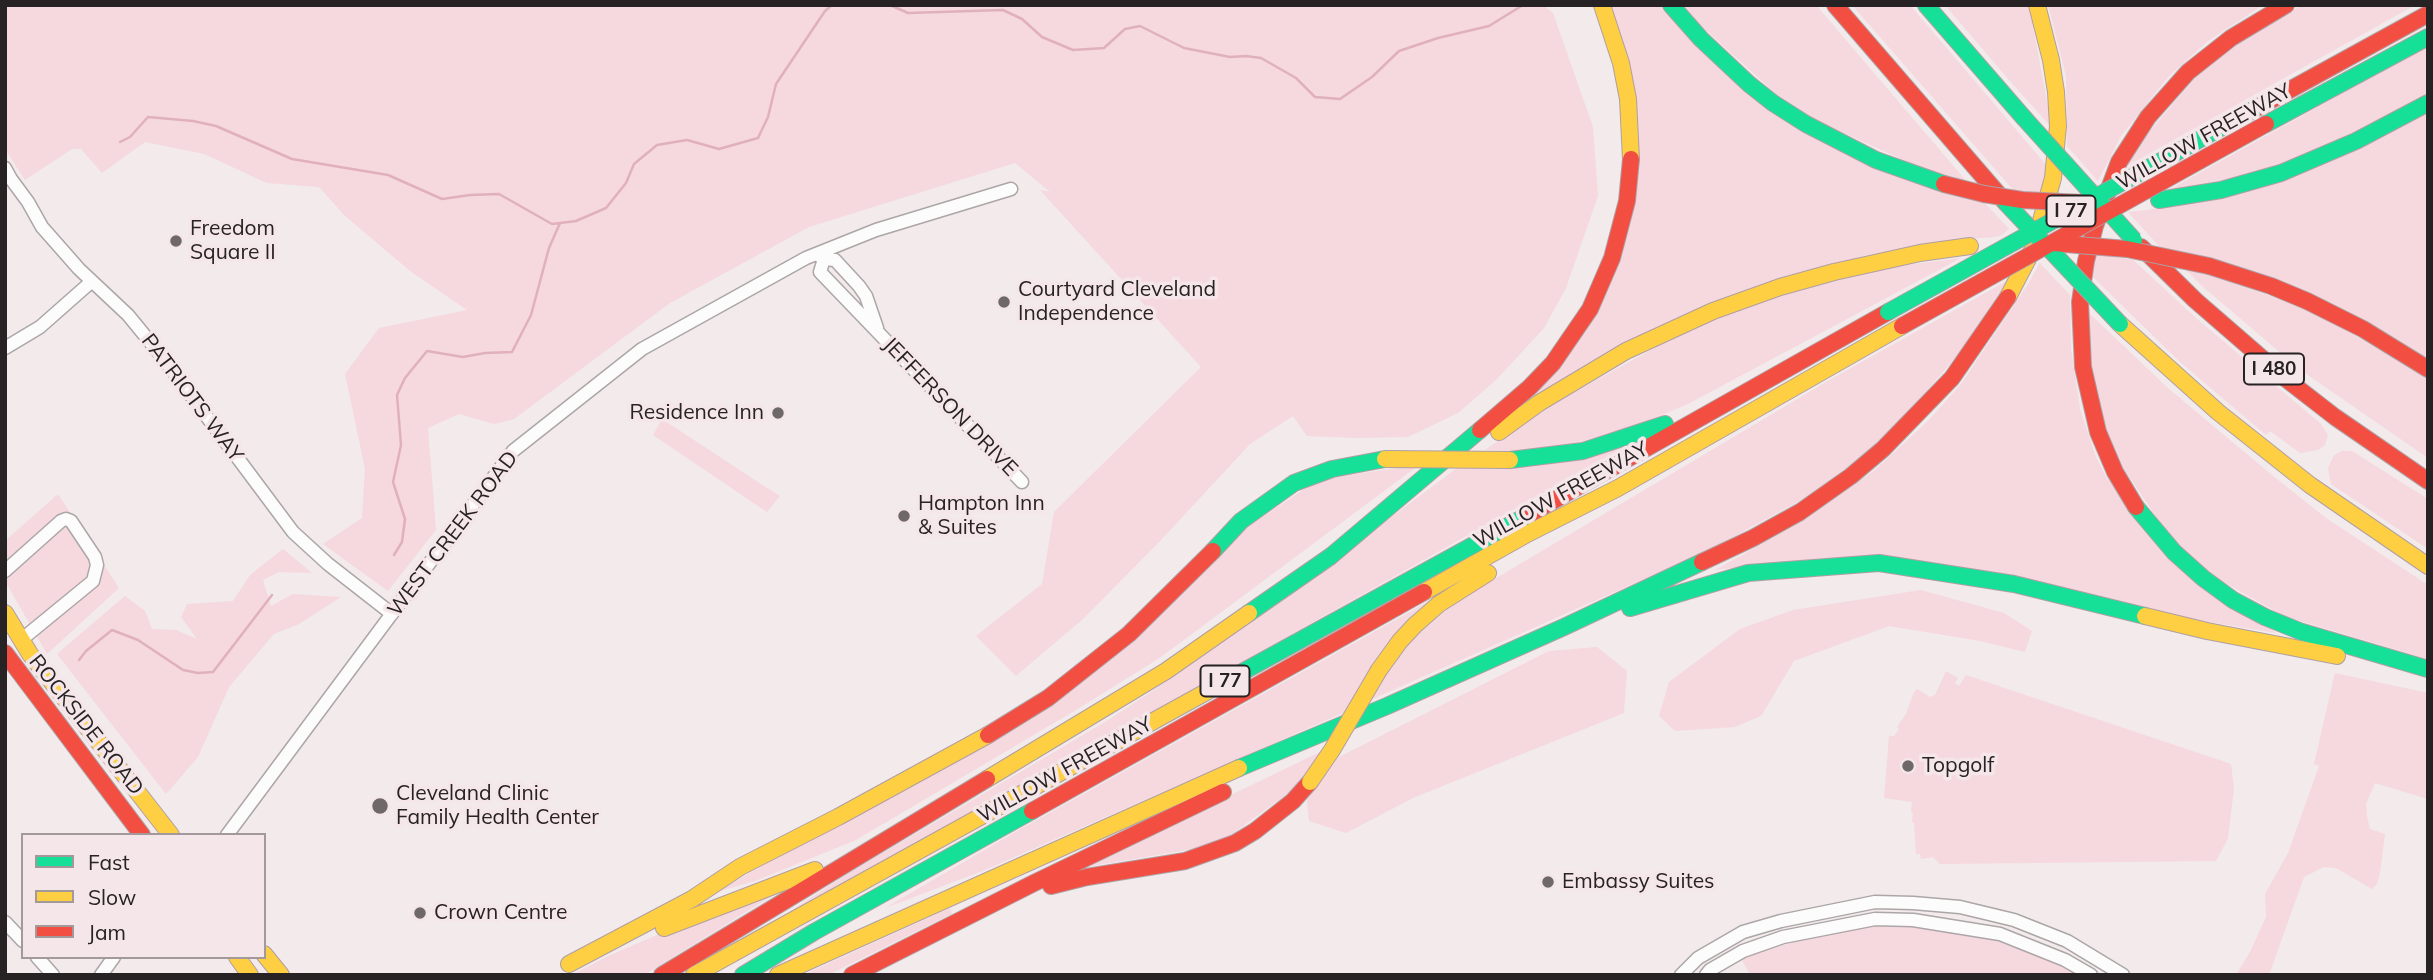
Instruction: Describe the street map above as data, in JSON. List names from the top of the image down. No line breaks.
{"streets":{"main road":["WILLOW FREEWAY","I 77","I 480","ROCKSIDE ROAD"],"street":["PATRIOTS WAY","JEFFERSON DRIVE","WEST CREEK ROAD"]},"crossings":[["PATRIOTS WAY","WEST CREEK ROAD"],["JEFFERSON DRIVE","WEST CREEK ROAD"]],"places":["Freedom Square II","Courtyard Cleveland Independence","Residence Inn","Hampton Inn & Suites","Topgolf","Cleveland Clinic Family Health Center","Embassy Suites","Crown Centre"],"legend":["Fast","Slow","Jam"]}
